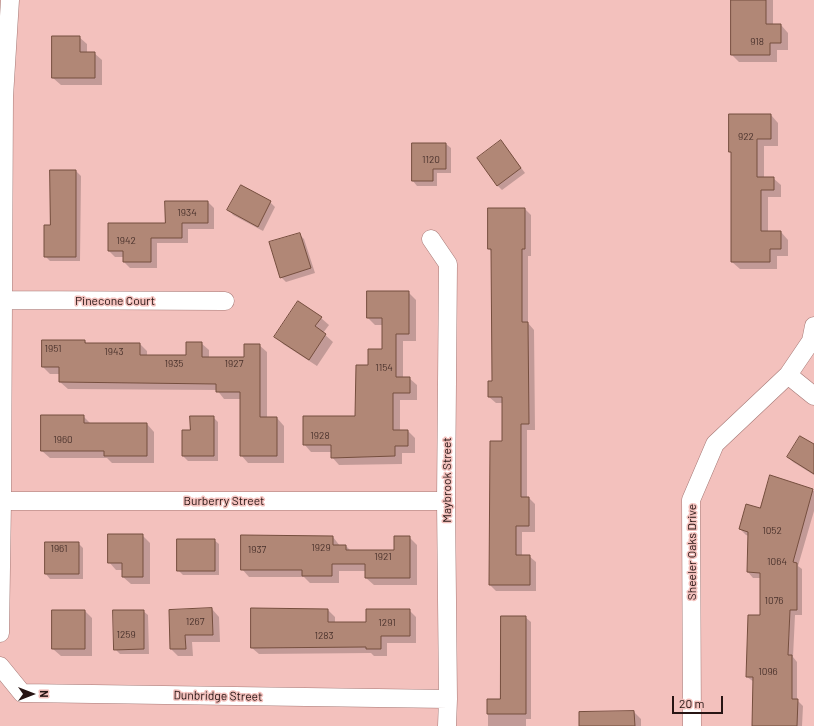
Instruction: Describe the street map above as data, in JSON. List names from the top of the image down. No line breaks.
{"streets":{"street":["Pinecone Court","Maybrook Street","Burberry Street","Sheeler Oaks Drive","Dunbridge Street"]},"crossings":[["Maybrook Street","Burberry Street"],["Maybrook Street","Dunbridge Street"]],"house_numbers":["918","922","1120","1934","1942","1951","1943","1935","1927","1154","1928","1960","1052","1929","1961","1937","1921","1064","1076","1267","1291","1259","1283","1096"],"scale_bar":"20 m","north":"right"}
